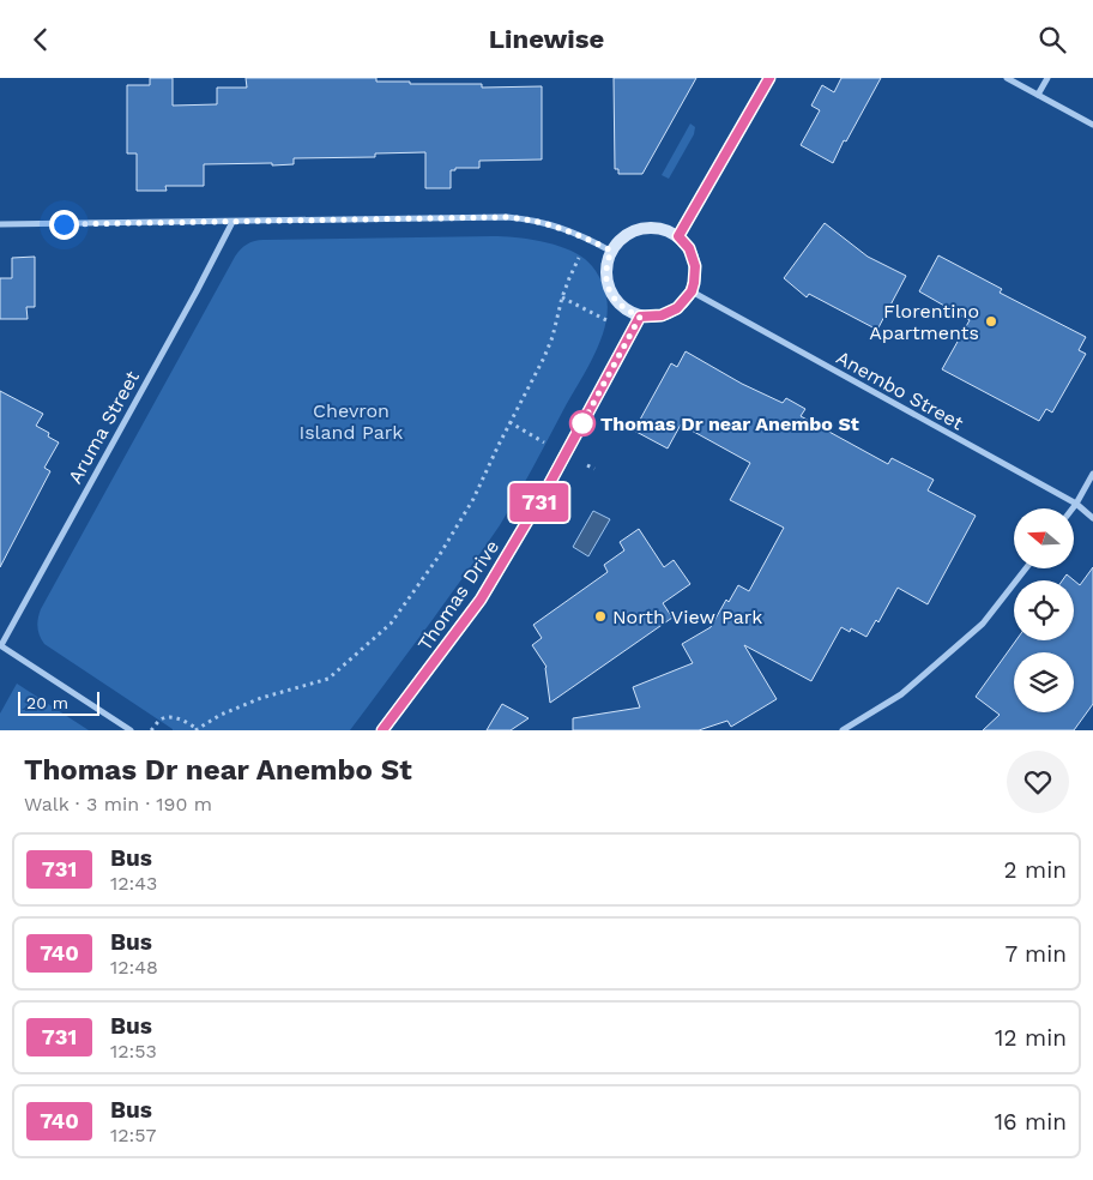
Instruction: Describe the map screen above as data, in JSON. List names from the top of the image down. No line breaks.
{"streets":{"main road":["Thomas Drive"],"street":["Anembo Street","Aruma Street"]},"crossings":[["Anembo Street","Thomas Drive"]],"parks":["Chevron Island Park"],"places":["Florentino Apartments","Thomas Dr near Anembo St","North View Park"],"lines":["bus line 731"],"scale_bar":"20 m","north":"left","page":{"header":"Linewise","on_map":"731","scale":"20 m","heading":["Thomas Dr near Anembo St","Walk · 3 min · 190 m"],"list":[{"mark":"731","name":"Bus","note":"12:43","value":"2 min"},{"mark":"740","name":"Bus","note":"12:48","value":"7 min"},{"mark":"731","name":"Bus","note":"12:53","value":"12 min"},{"mark":"740","name":"Bus","note":"12:57","value":"16 min"}]}}
